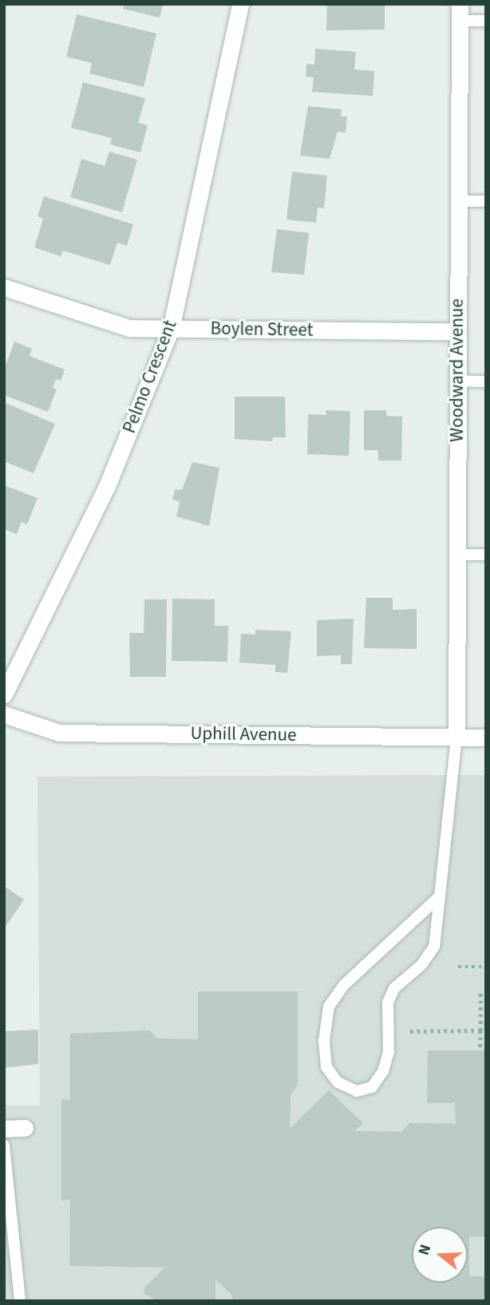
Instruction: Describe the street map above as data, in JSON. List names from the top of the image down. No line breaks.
{"streets":{"street":["Boylen Street","Woodward Avenue","Pelmo Crescent","Uphill Avenue"]},"crossings":[["Boylen Street","Woodward Avenue"],["Boylen Street","Pelmo Crescent"],["Woodward Avenue","Uphill Avenue"]],"north":"left"}
